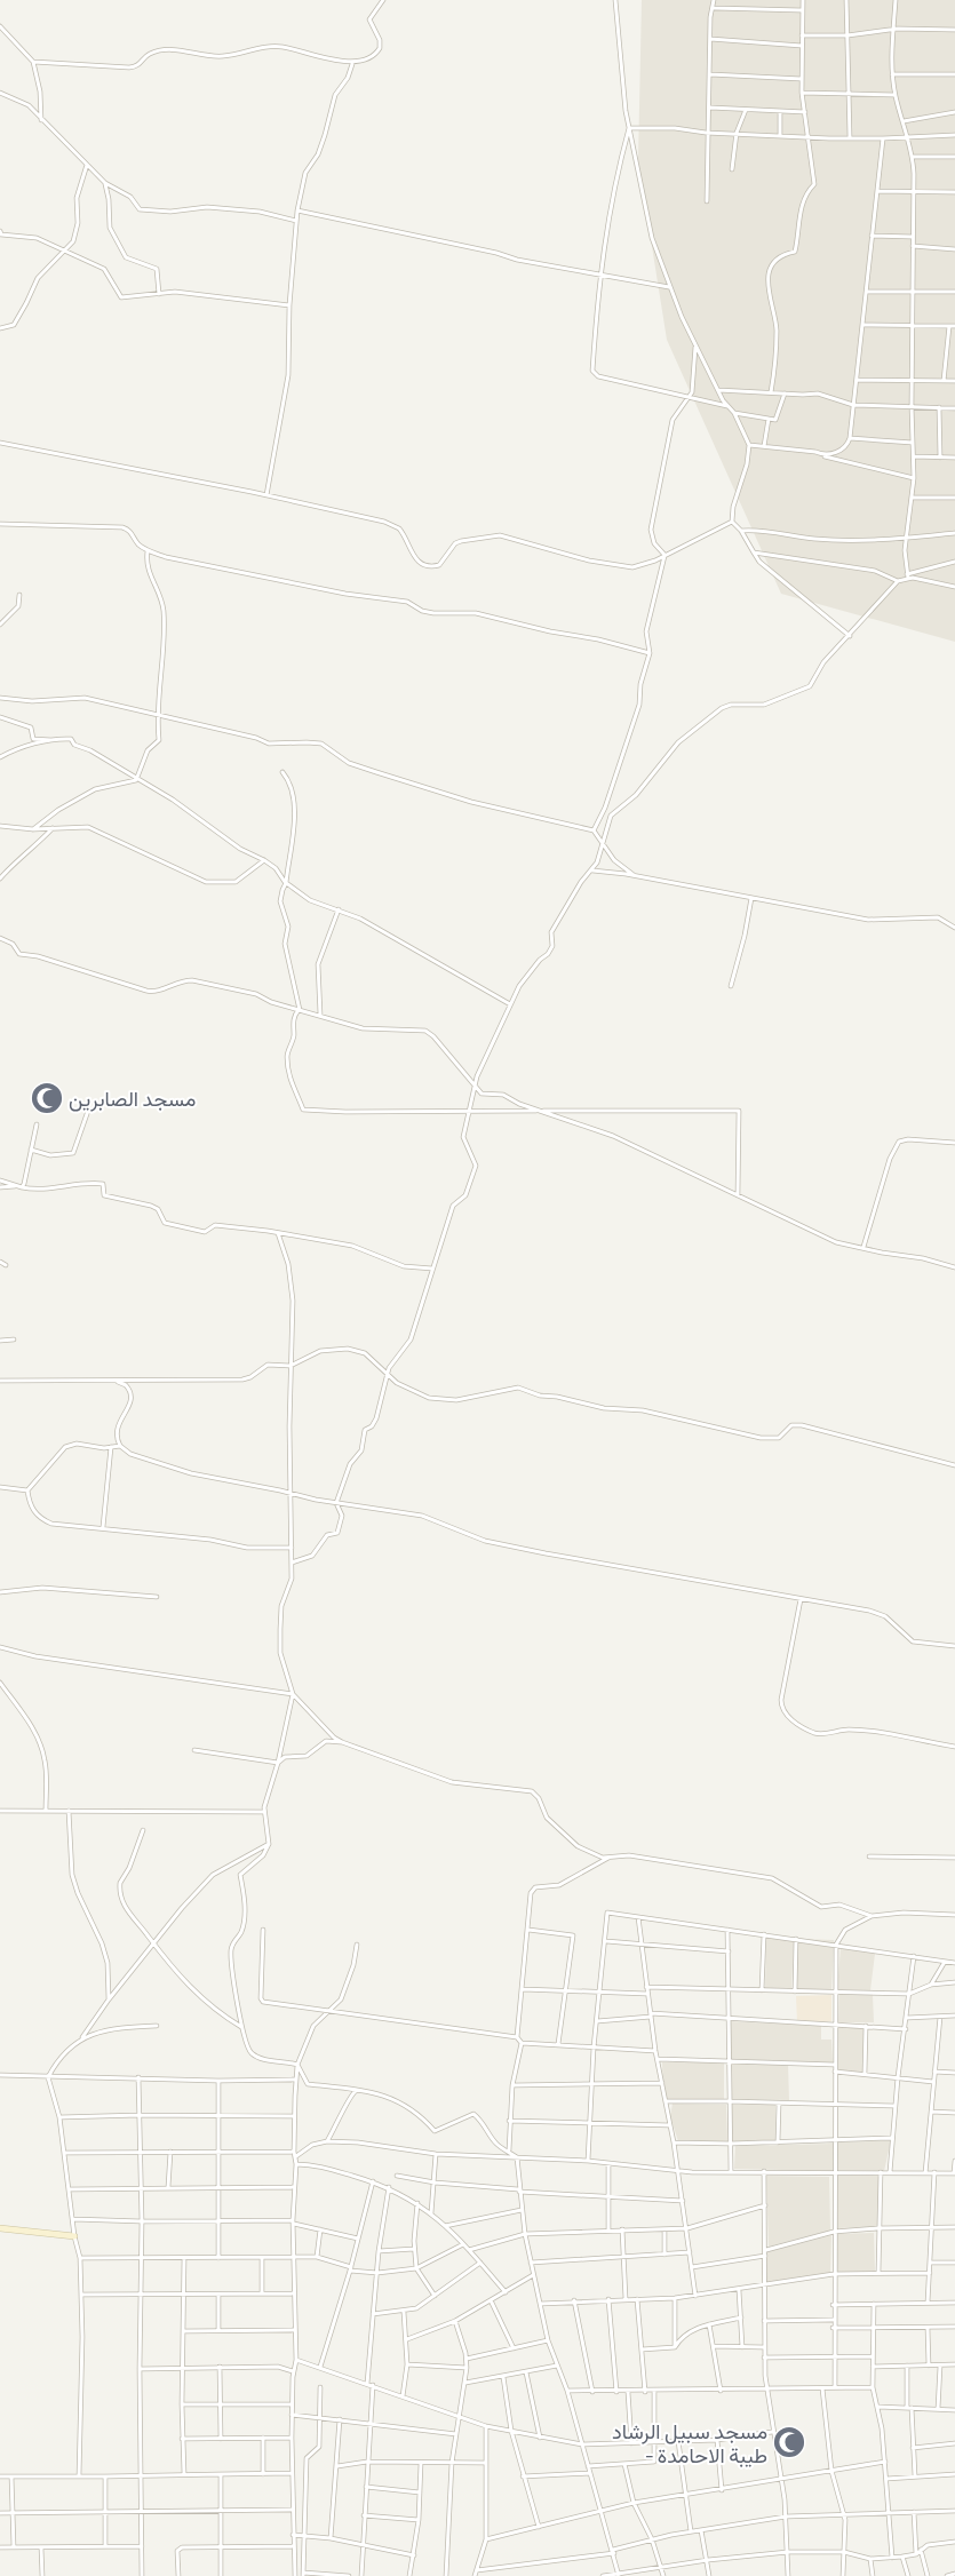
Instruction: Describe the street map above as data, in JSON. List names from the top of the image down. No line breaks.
{"places":{"mosque":["مسجد الصابرين","مسجد سبيل الرشاد - طيبة الاحامدة"]}}
